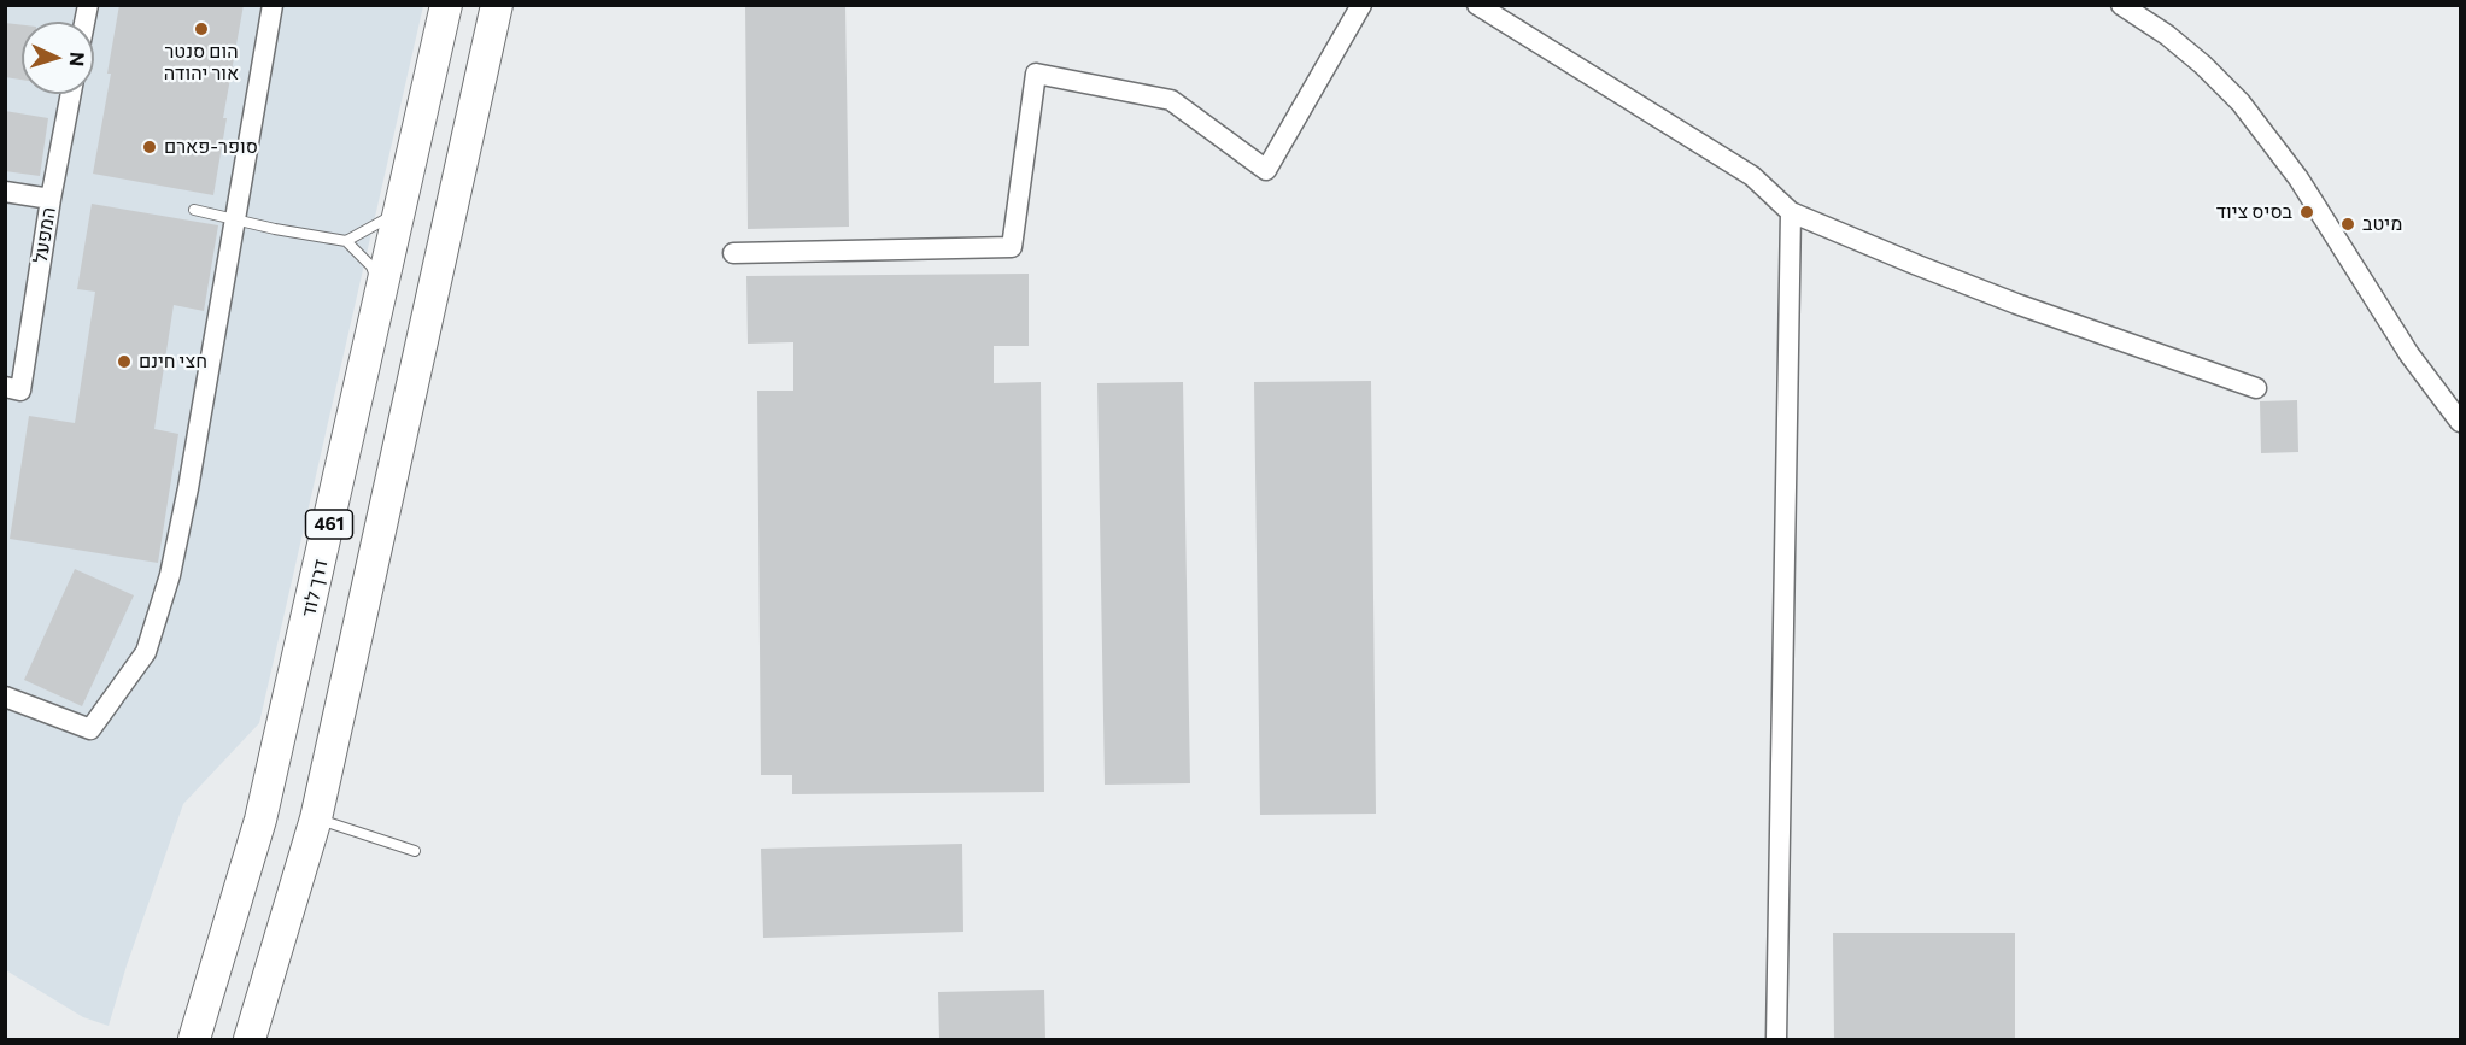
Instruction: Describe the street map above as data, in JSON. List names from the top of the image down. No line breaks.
{"streets":{"main road":["461","דרך לוד"],"street":["המפעל"]},"places":["הום סנטר אור יהודה","סופר-פארם","בסיס ציוד","מיטב","חצי חינם"],"north":"right"}
